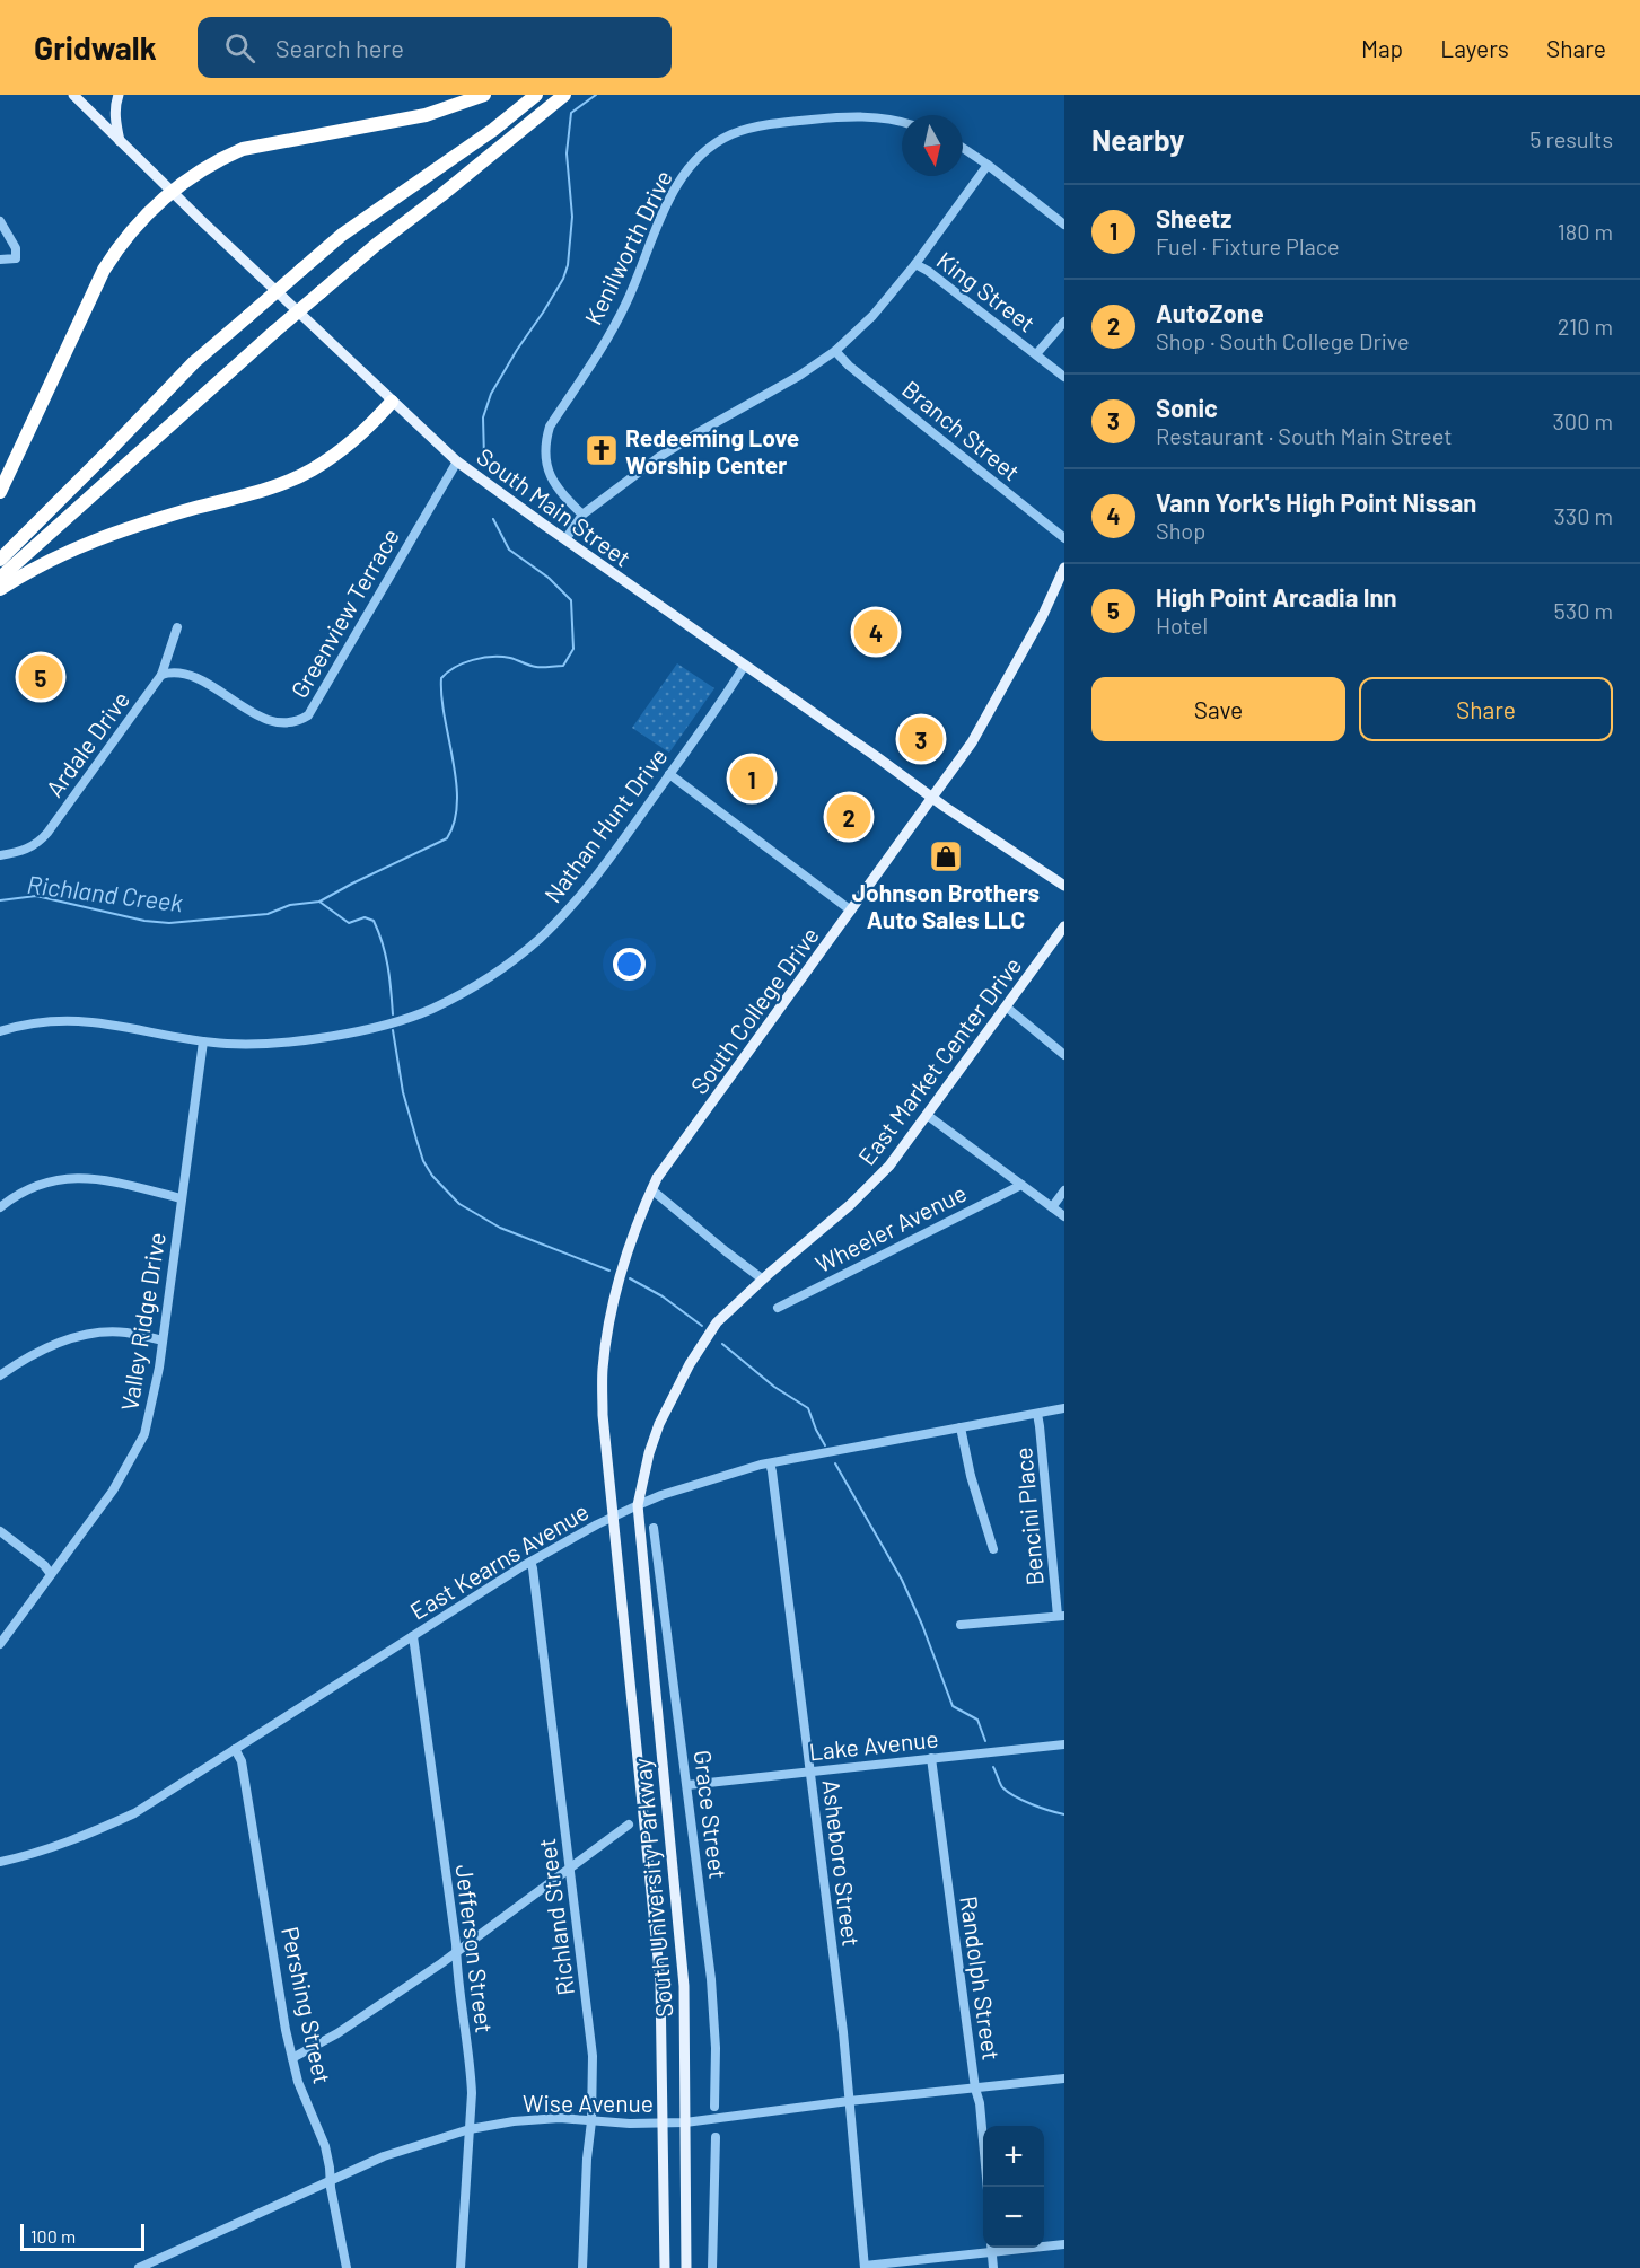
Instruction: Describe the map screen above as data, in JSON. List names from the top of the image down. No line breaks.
{"streets":{"main road":["South Main Street","South College Drive","East Market Center Drive","South University Parkway"],"street":["Kenilworth Drive","King Street","Branch Street","Greenview Terrace","Ardale Drive","Nathan Hunt Drive","Wheeler Avenue","Valley Ridge Drive","Bencini Place","East Kearns Avenue","Lake Avenue","Grace Street","Asheboro Street","Richland Street","Jefferson Street","Randolph Street","Pershing Street","Wise Avenue"]},"crossings":[["South Main Street","Greenview Terrace"],["South Main Street","Nathan Hunt Drive"],["South Main Street","South College Drive"],["Greenview Terrace","Ardale Drive"],["Nathan Hunt Drive","Valley Ridge Drive"],["South College Drive","East Kearns Avenue"],["South College Drive","South University Parkway"],["East Market Center Drive","East Kearns Avenue"],["East Market Center Drive","South University Parkway"],["Bencini Place","East Kearns Avenue"],["East Kearns Avenue","Asheboro Street"],["East Kearns Avenue","South University Parkway"],["East Kearns Avenue","Richland Street"],["East Kearns Avenue","Jefferson Street"],["East Kearns Avenue","Pershing Street"],["Lake Avenue","Grace Street"],["Lake Avenue","Asheboro Street"],["Lake Avenue","Randolph Street"],["Asheboro Street","Wise Avenue"],["South University Parkway","Wise Avenue"],["Richland Street","Wise Avenue"],["Jefferson Street","Wise Avenue"],["Randolph Street","Wise Avenue"],["Pershing Street","Wise Avenue"]],"water":["Richland Creek"],"places":{"church":["Redeeming Love Worship Center"],"shop":["Johnson Brothers Auto Sales LLC"]},"scale_bar":"100 m","north":"bottom","page":{"header":"Gridwalk","search":"Search here","nav":["Map","Layers","Share"],"heading":["Nearby","5 results"],"list":[{"mark":"1","name":"Sheetz","note":"Fuel · Fixture Place","value":"180 m"},{"mark":"2","name":"AutoZone","note":"Shop · South College Drive","value":"210 m"},{"mark":"3","name":"Sonic","note":"Restaurant · South Main Street","value":"300 m"},{"mark":"4","name":"Vann York's High Point Nissan","note":"Shop","value":"330 m"},{"mark":"5","name":"High Point Arcadia Inn","note":"Hotel","value":"530 m"}],"pins":["4","5","3","1","2"],"buttons":["Save","Share"],"map_buttons":["+","−"],"scale":"100 m"}}
